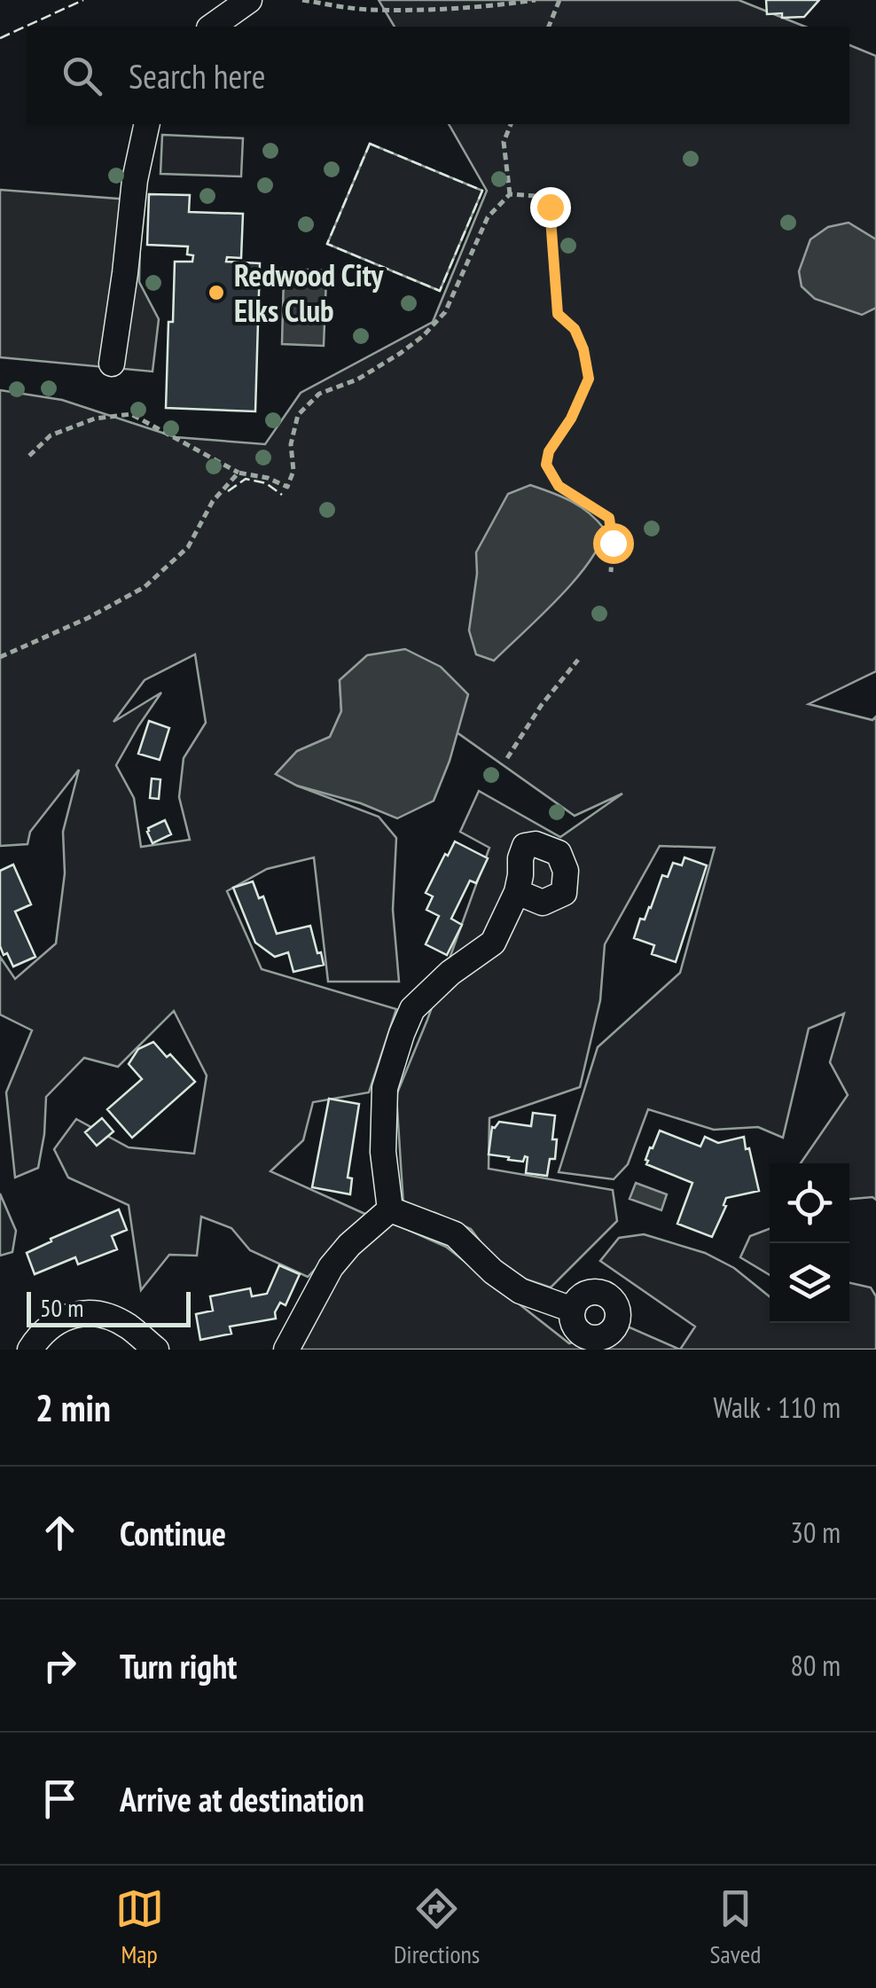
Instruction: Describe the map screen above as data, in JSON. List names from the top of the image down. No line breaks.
{"places":["Redwood City Elks Club"],"scale_bar":"50 m","page":{"search":"Search here","scale":"50 m","heading":["2 min","Walk · 110 m"],"list":[["Continue","30 m"],["Turn right","80 m"],"Arrive at destination"],"nav":["Map","Directions","Saved"]}}
